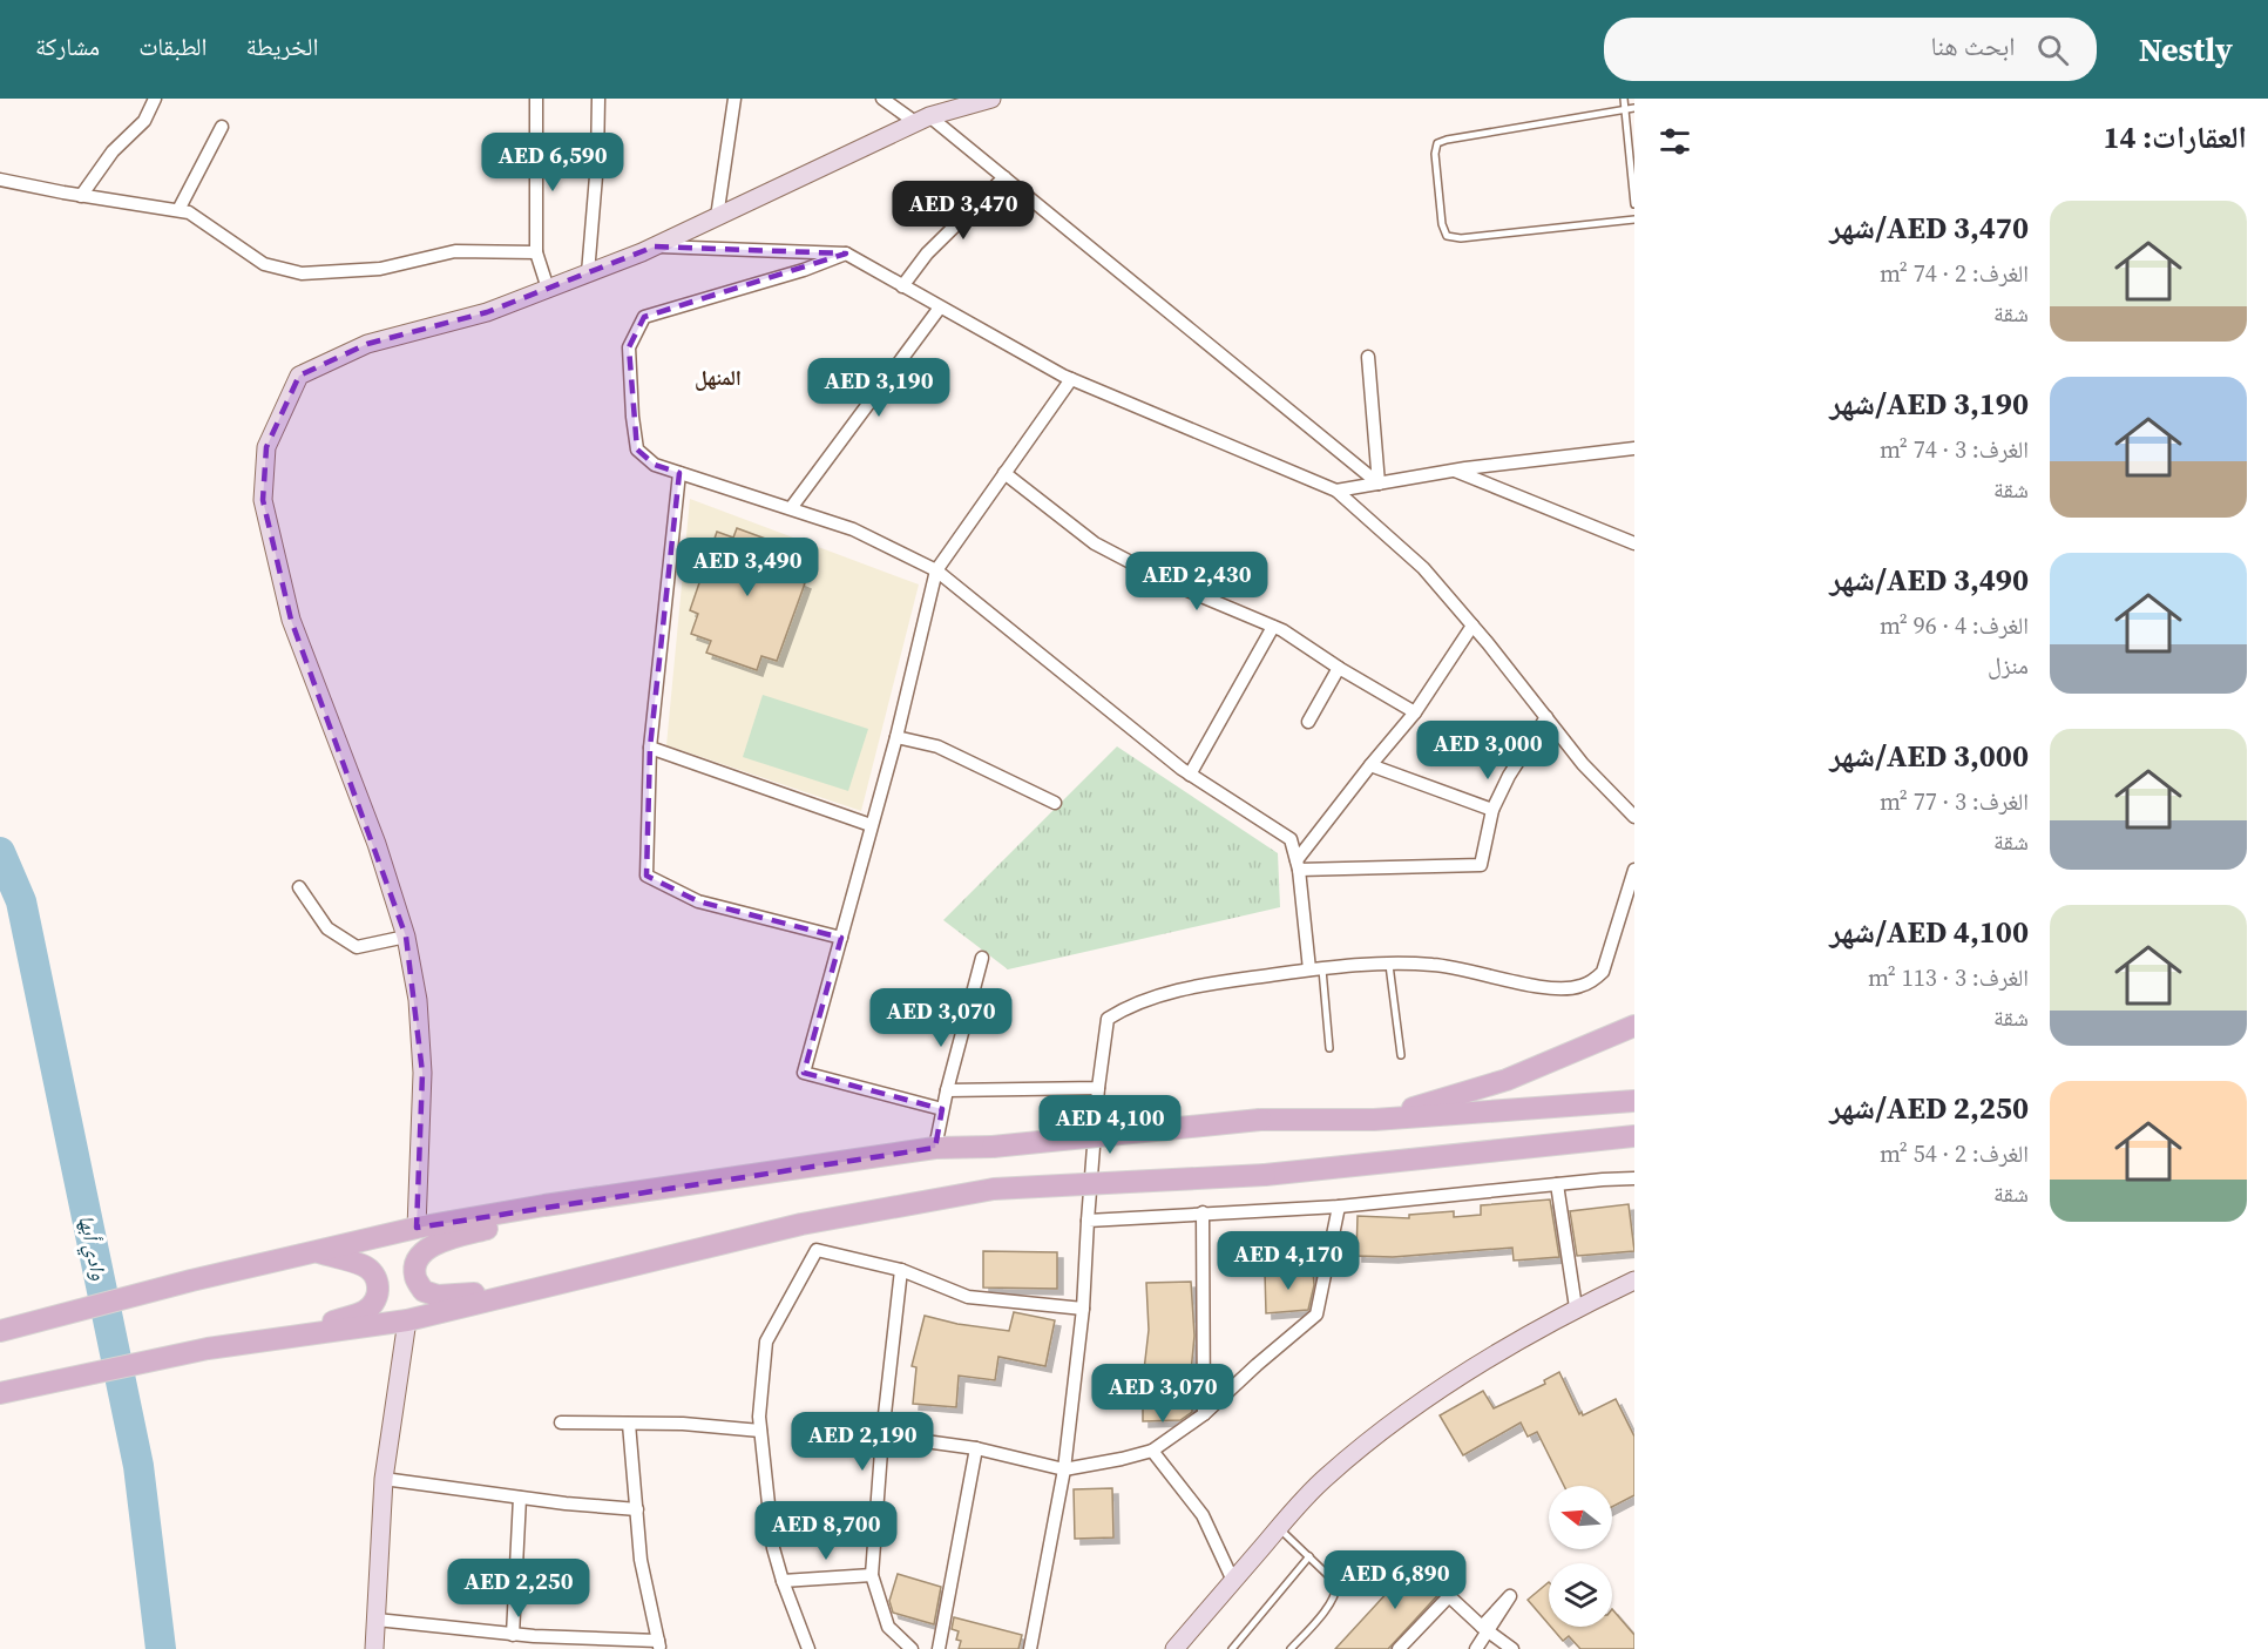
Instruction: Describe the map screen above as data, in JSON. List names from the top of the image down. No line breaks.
{"districts":["المنهل"],"water":["وادي أبها"],"north":"left","page":{"header":"Nestly","search":"ابحث هنا","nav":["الخريطة","الطبقات","مشاركة"],"heading":"العقارات: 14","price":["AED 6,590","AED 3,470","AED 3,190","AED 3,490","AED 2,430","AED 3,000","AED 3,070","AED 4,100","AED 4,170","AED 3,070","AED 2,190","AED 8,700","AED 6,890","AED 2,250"],"list":[{"name":"AED 3,470/شهر","note":"الغرف: 2 · 74 m² · شقة"},{"name":"AED 3,190/شهر","note":"الغرف: 3 · 74 m² · شقة"},{"name":"AED 3,490/شهر","note":"الغرف: 4 · 96 m² · منزل"},{"name":"AED 3,000/شهر","note":"الغرف: 3 · 77 m² · شقة"},{"name":"AED 4,100/شهر","note":"الغرف: 3 · 113 m² · شقة"},{"name":"AED 2,250/شهر","note":"الغرف: 2 · 54 m² · شقة"}]}}
